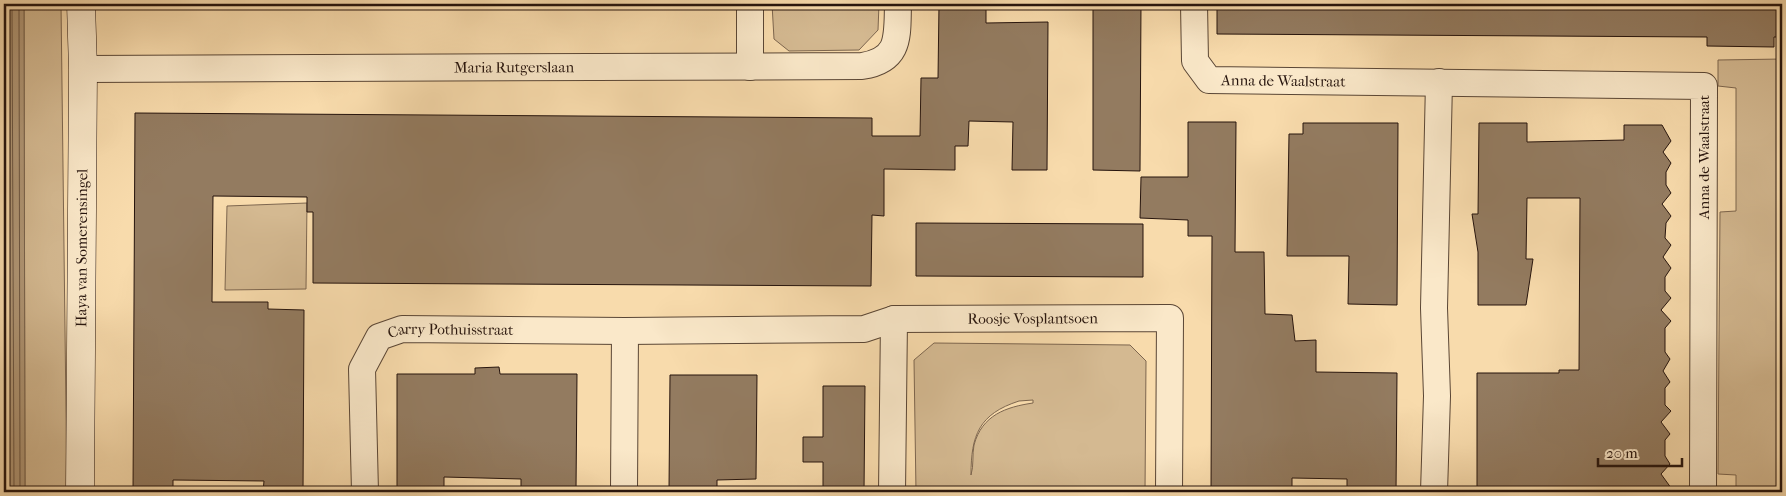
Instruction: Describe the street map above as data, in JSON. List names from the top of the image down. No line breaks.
{"streets":{"street":["Maria Rutgerslaan","Anna de Waalstraat","Haya van Somerensingel","Roosje Vosplantsoen","Carry Pothuisstraat"]},"crossings":[["Maria Rutgerslaan","Haya van Somerensingel"],["Roosje Vosplantsoen","Carry Pothuisstraat"]],"scale_bar":"20 m"}
